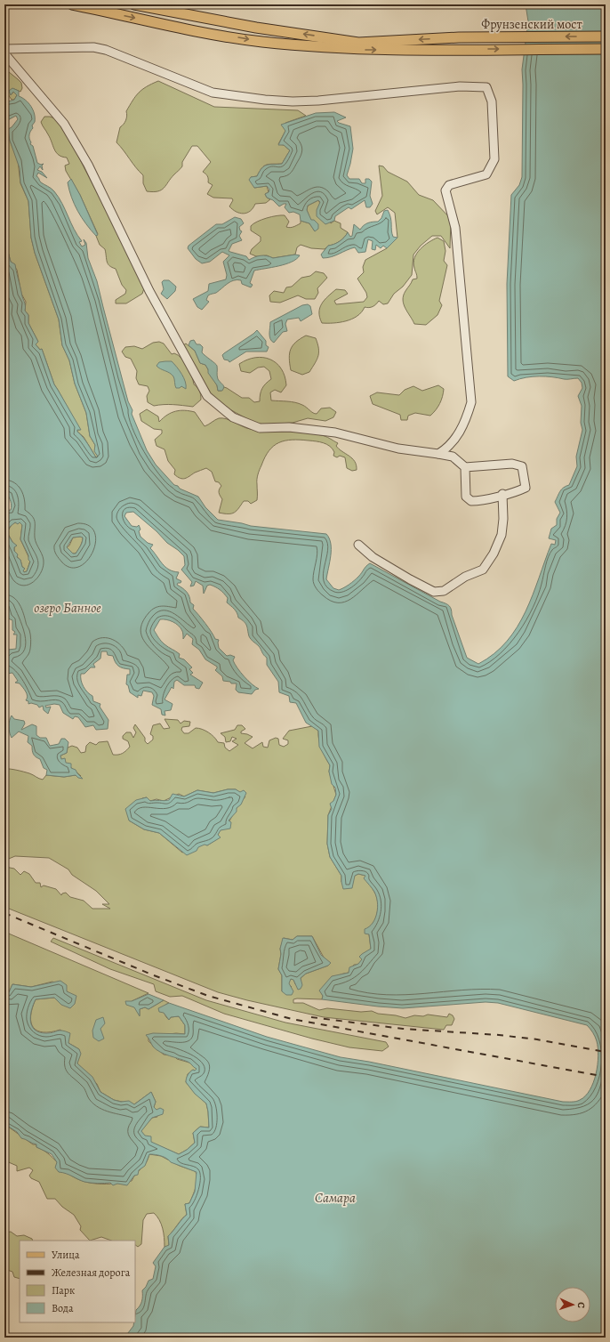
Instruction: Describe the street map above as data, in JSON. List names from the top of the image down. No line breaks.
{"streets":{"main road":["Фрунзенский мост"]},"water":["озеро Банное","Самара"],"legend":["Улица","Железная дорога","Парк","Вода"],"north":"right"}
